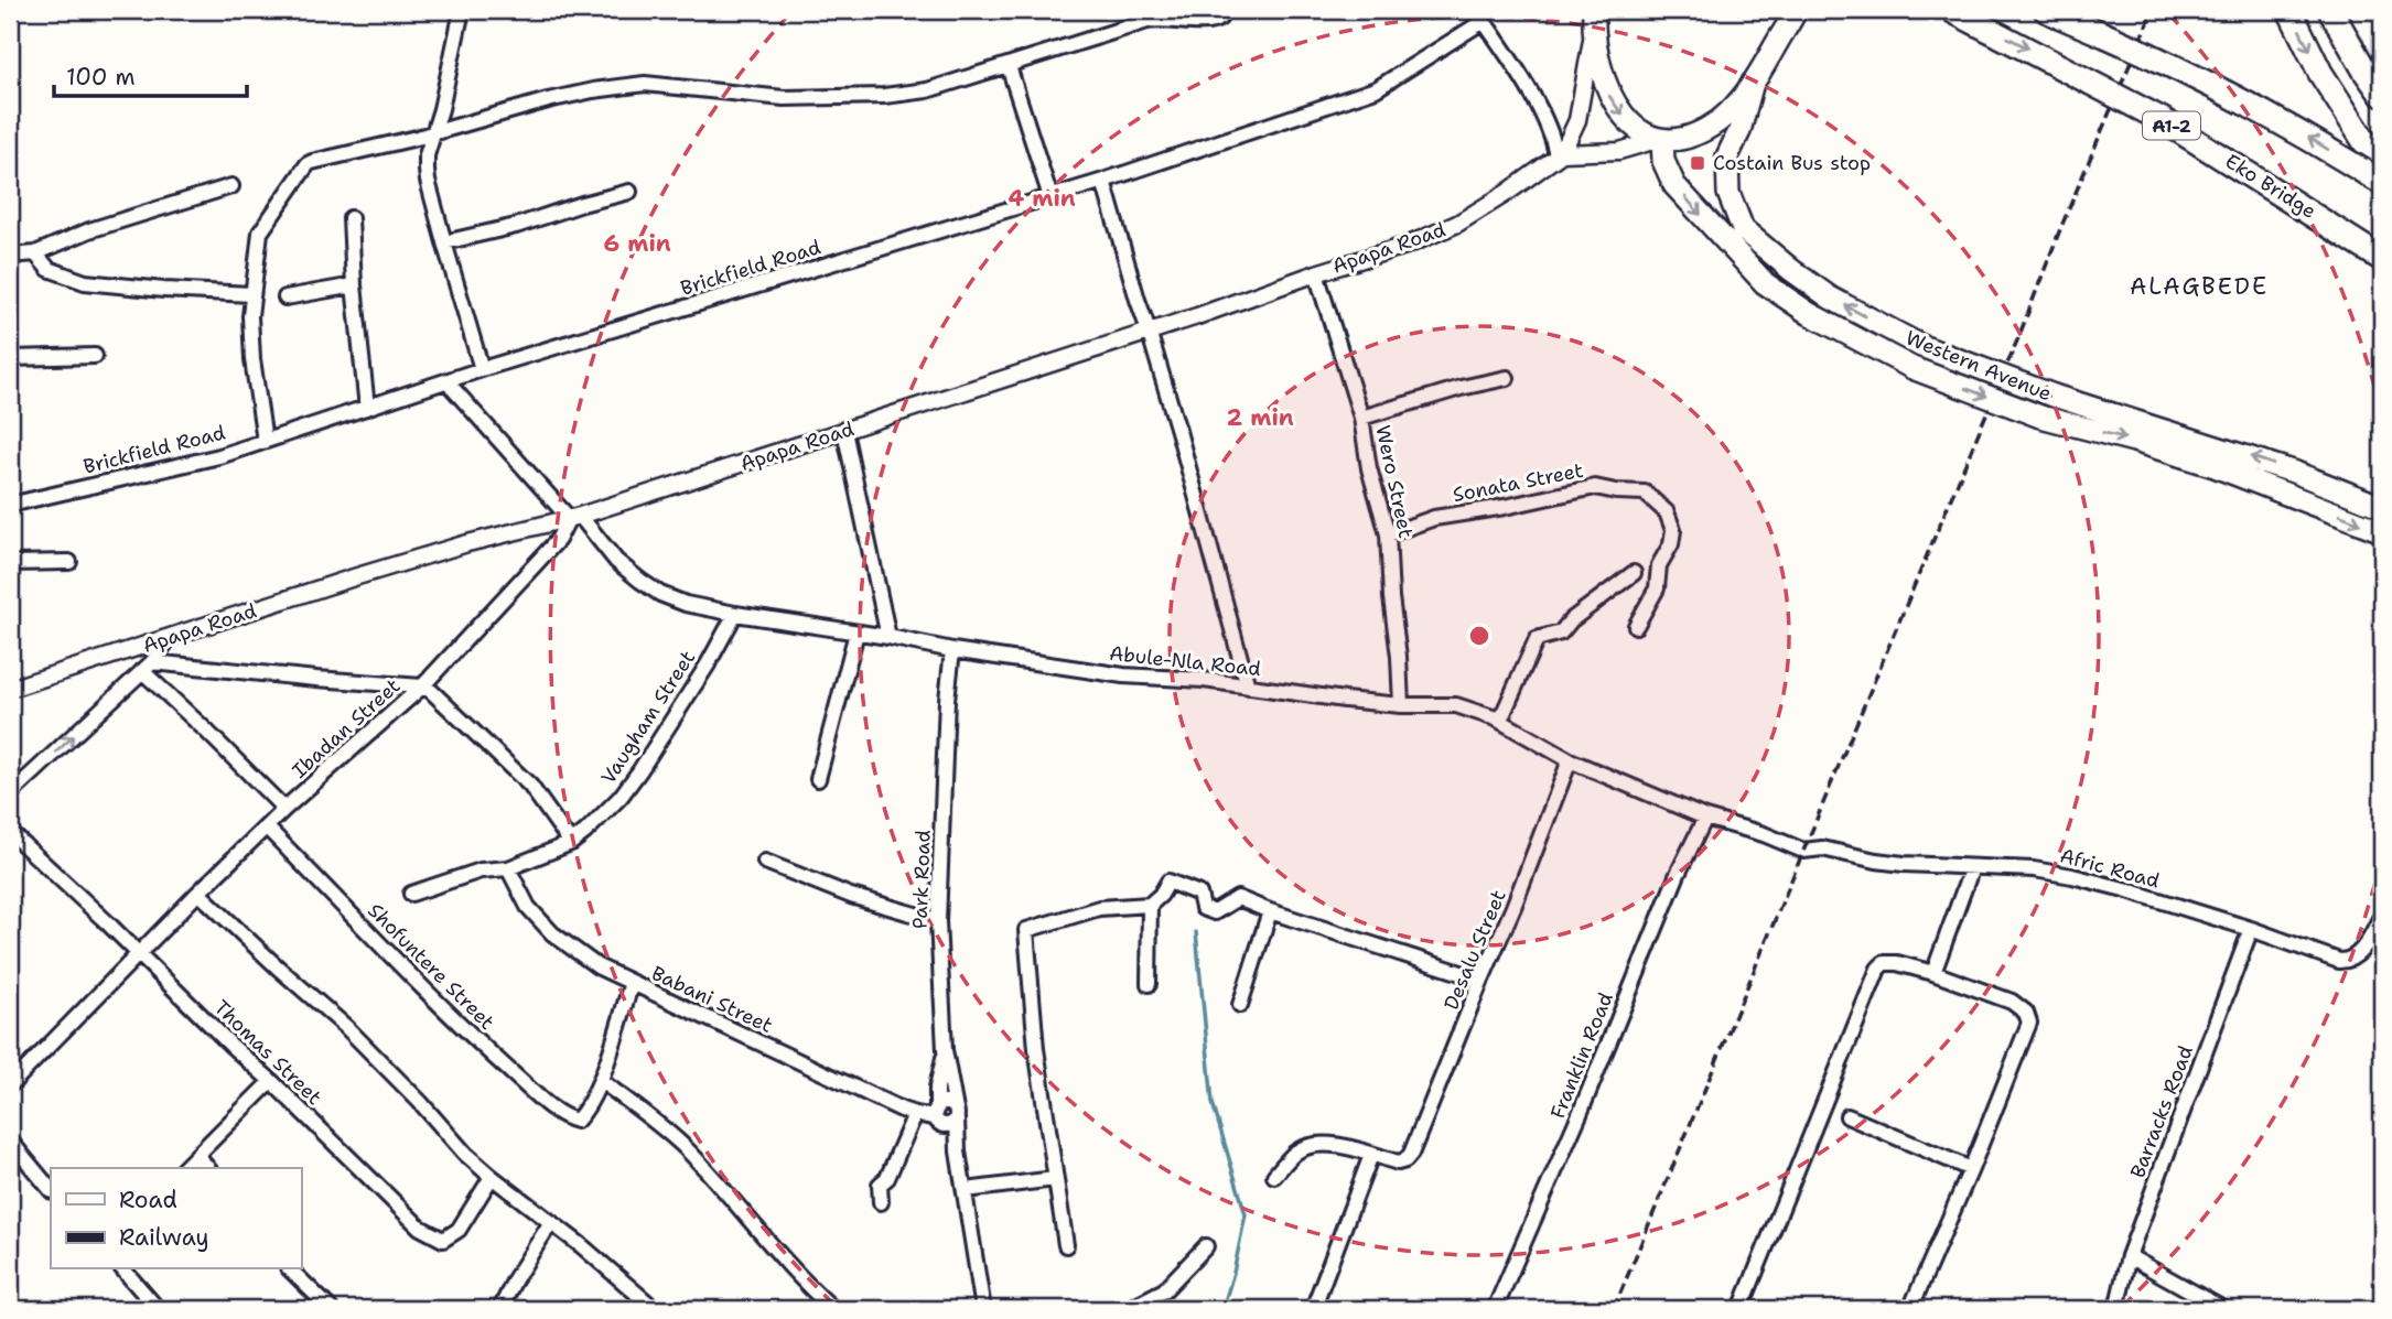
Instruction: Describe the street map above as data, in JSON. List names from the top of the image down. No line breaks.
{"streets":{"highway":["A1-2","Eko Bridge"],"main road":["Western Avenue"],"street":["Apapa Road","Brickfield Road","Wero Street","Sonata Street","Abule-Nla Road","Vaugham Street","Ibadan Street","Afric Road","Park Road","Desalu Street","Shofuntere Street","Babani Street","Thomas Street","Franklin Road","Barracks Road"]},"crossings":[["Apapa Road","Wero Street"],["Apapa Road","Abule-Nla Road"],["Apapa Road","Ibadan Street"],["Wero Street","Sonata Street"],["Wero Street","Abule-Nla Road"],["Abule-Nla Road","Vaugham Street"],["Abule-Nla Road","Ibadan Street"],["Abule-Nla Road","Afric Road"],["Abule-Nla Road","Park Road"],["Abule-Nla Road","Desalu Street"],["Abule-Nla Road","Franklin Road"],["Vaugham Street","Babani Street"],["Ibadan Street","Shofuntere Street"],["Ibadan Street","Thomas Street"],["Afric Road","Barracks Road"],["Park Road","Babani Street"]],"districts":["ALAGBEDE"],"places":{"transit":["Costain Bus stop"]},"legend":["Road","Railway"],"scale_bar":"100 m","rings":["4 min","6 min","2 min"]}
